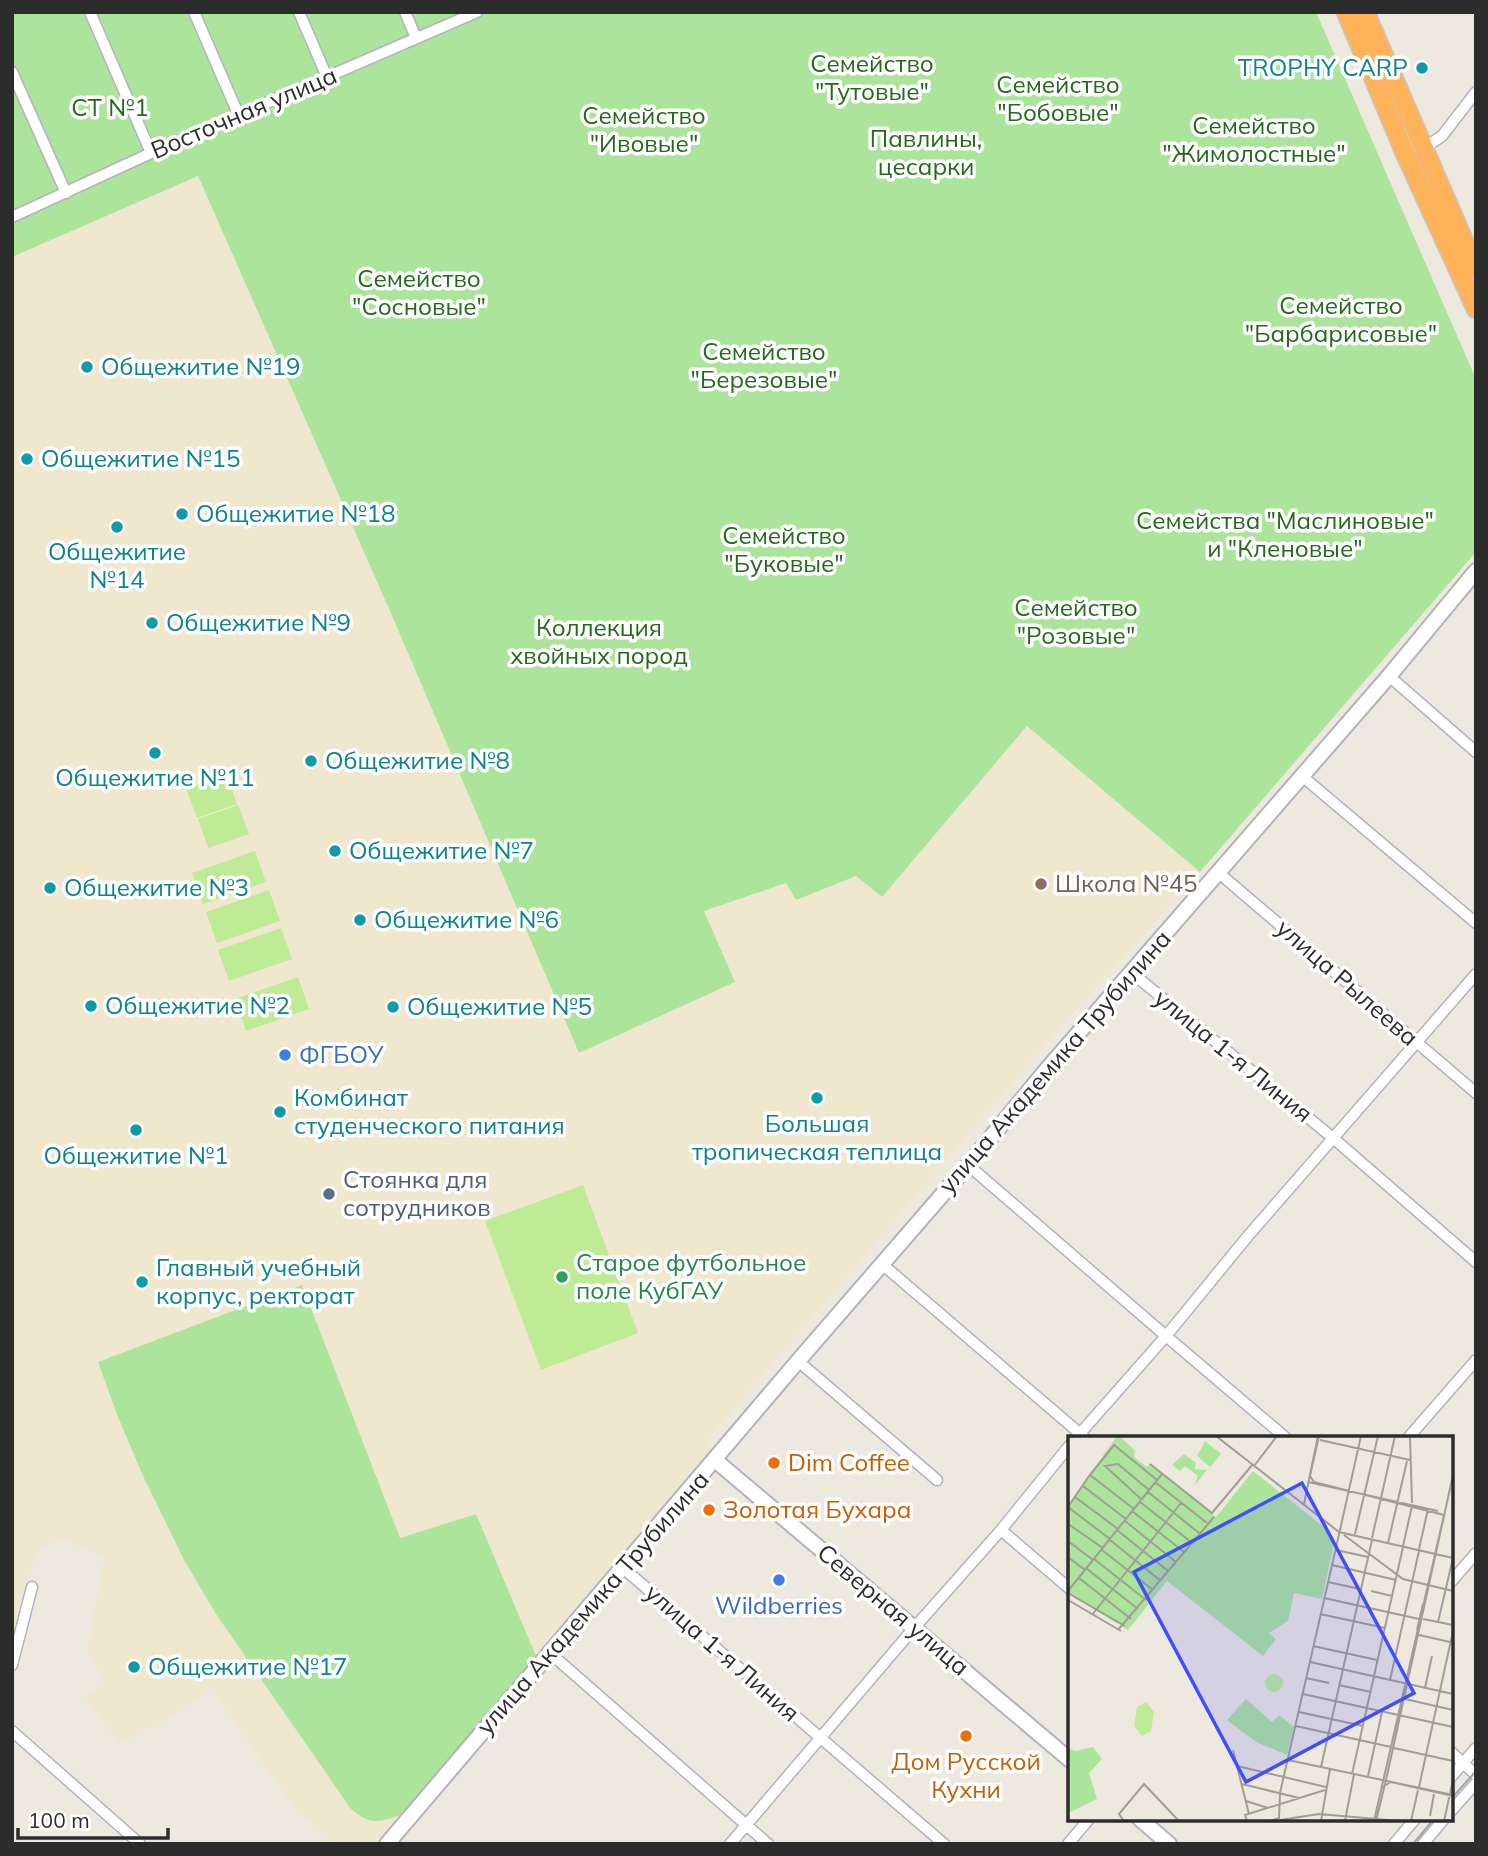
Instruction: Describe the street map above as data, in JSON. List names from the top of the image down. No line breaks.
{"streets":{"main road":["улица Академика Трубилина","Северная улица"],"street":["Восточная улица","улица Рылеева","улица 1-я Линия"]},"crossings":[["улица Рылеева","улица 1-я Линия"],["улица Рылеева","улица Академика Трубилина"],["улица 1-я Линия","улица Академика Трубилина"],["улица 1-я Линия","Северная улица"],["улица Академика Трубилина","Северная улица"]],"parks":["Семейство \"Тутовые\"","Семейство \"Бобовые\"","СТ №1","Семейство \"Ивовые\"","Семейство \"Жимолостные\"","Павлины, цесарки","Семейство \"Сосновые\"","Семейство \"Барбарисовые\"","Семейство \"Березовые\"","Семейства \"Маслиновые\" и \"Кленовые\"","Семейство \"Буковые\"","Семейство \"Розовые\"","Коллекция хвойных пород"],"places":["TROPHY CARP","Общежитие №19","Общежитие №15","Общежитие №18","Общежитие №14","Общежитие №9","Общежитие №11","Общежитие №8","Общежитие №7","Школа №45","Общежитие №3","Общежитие №6","Общежитие №2","Общежитие №5","ФГБОУ","Большая тропическая теплица","Комбинат студенческого питания","Общежитие №1","Стоянка для сотрудников","Старое футбольное поле КубГАУ","Главный учебный корпус, ректорат","Dim Coffee","Золотая Бухара","Wildberries","Общежитие №17","Дом Русской Кухни"],"scale_bar":"100 m"}
